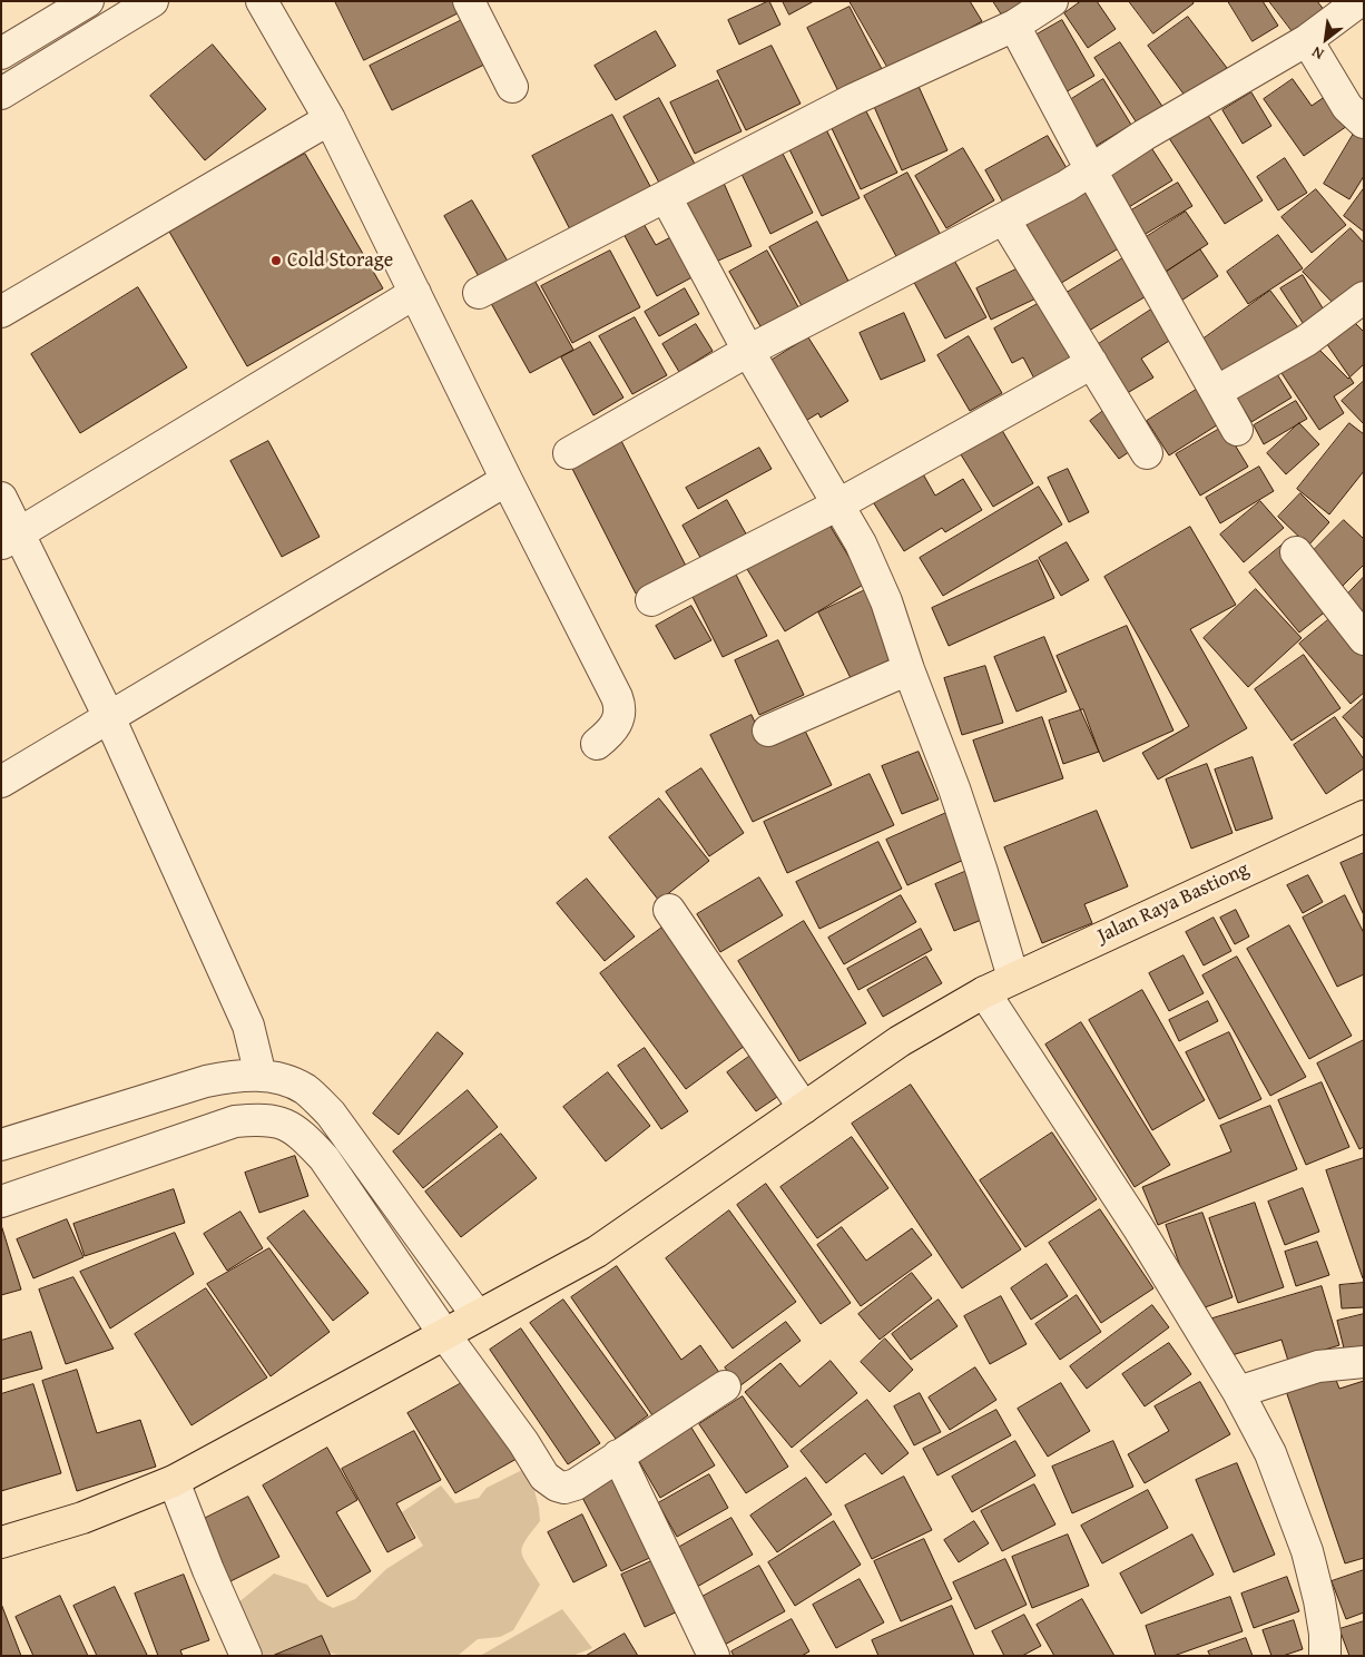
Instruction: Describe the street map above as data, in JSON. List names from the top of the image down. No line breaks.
{"streets":{"highway":["Jalan Raya Bastiong"]},"places":["Cold Storage"],"north":"bottom left"}
